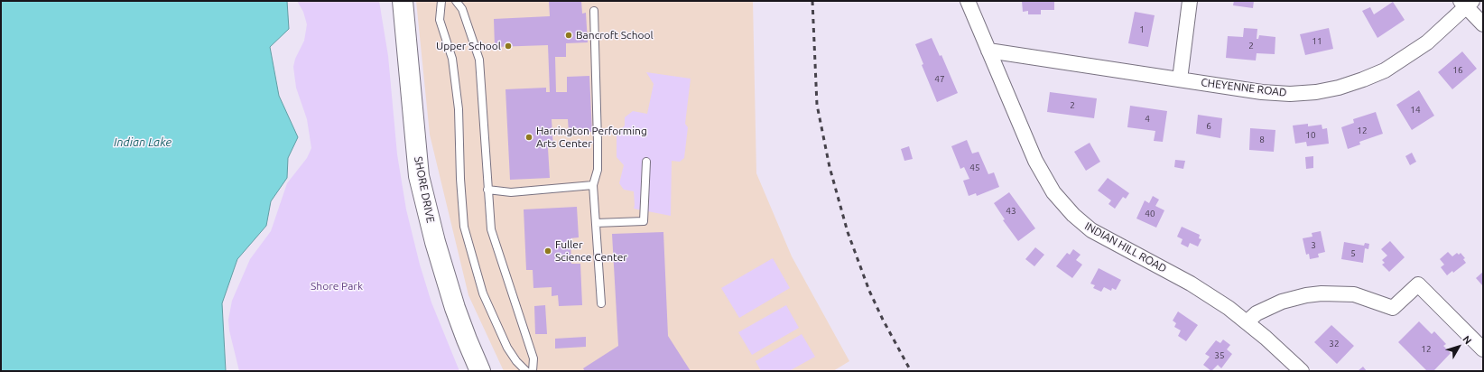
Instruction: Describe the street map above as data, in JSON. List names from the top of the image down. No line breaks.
{"streets":{"main road":["SHORE DRIVE"],"street":["CHEYENNE ROAD","INDIAN HILL ROAD"]},"crossings":[["CHEYENNE ROAD","INDIAN HILL ROAD"]],"water":["Indian Lake"],"parks":["Shore Park"],"places":["Bancroft School","Upper School","Harrington Performing Arts Center","Fuller Science Center"],"house_numbers":["1","11","2","16","47","2","14","4","6","12","10","8","45","43","40","3","5","32","12","35"],"north":"top right"}
